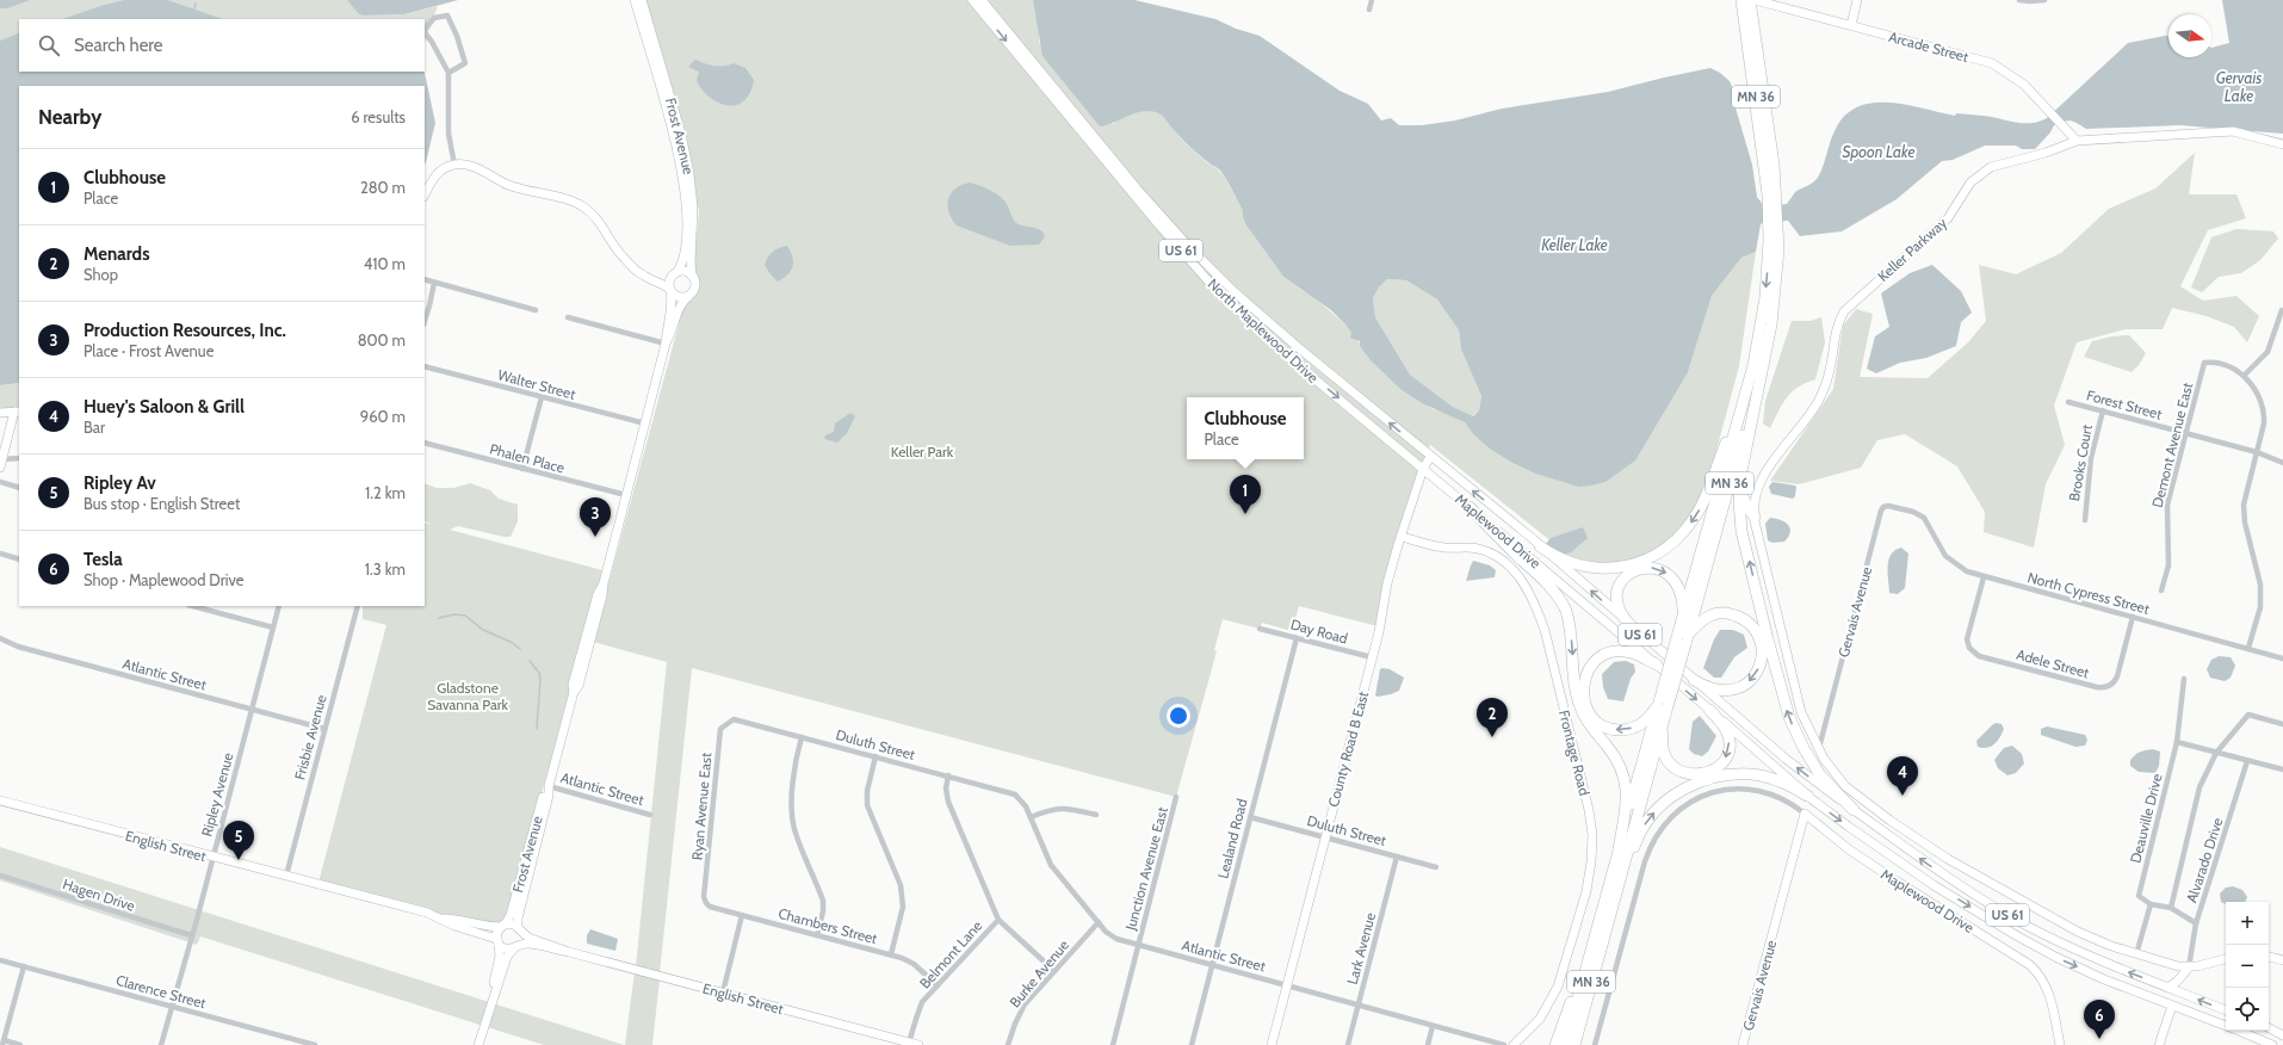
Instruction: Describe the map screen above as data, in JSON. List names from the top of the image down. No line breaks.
{"streets":{"highway":["MN 36"],"street":["Arcade Street","Frost Avenue","Keller Parkway","US 61","North Maplewood Drive","Walter Street","Forest Street","Demont Avenue East","Phalen Place","Brooks Court","Maplewood Drive","North Cypress Street","Gervais Avenue","Day Road","Adele Street","Atlantic Street","Frisbie Avenue","Duluth Street","County Road B East","Frontage Road","Ripley Avenue","Ryan Avenue East","Deauville Drive","Lealand Road","English Street","Alvarado Drive","Junction Avenue East","Hagen Drive","Chambers Street","Lark Avenue","Belmont Lane","Burke Avenue","Clarence Street"]},"crossings":[["Arcade Street","Keller Parkway"],["Frost Avenue","Walter Street"],["Frost Avenue","Phalen Place"],["Frost Avenue","Atlantic Street"],["Frost Avenue","English Street"],["Keller Parkway","Gervais Avenue"],["Keller Parkway","Alvarado Drive"],["US 61","North Maplewood Drive"],["US 61","Maplewood Drive"],["US 61","County Road B East"],["North Maplewood Drive","Maplewood Drive"],["North Maplewood Drive","County Road B East"],["Forest Street","Demont Avenue East"],["Forest Street","Brooks Court"],["Maplewood Drive","Gervais Avenue"],["Maplewood Drive","County Road B East"],["North Cypress Street","Gervais Avenue"],["North Cypress Street","Adele Street"],["Day Road","County Road B East"],["Day Road","Lealand Road"],["Atlantic Street","Frisbie Avenue"],["Atlantic Street","Duluth Street"],["Atlantic Street","County Road B East"],["Atlantic Street","Ripley Avenue"],["Atlantic Street","Lealand Road"],["Atlantic Street","Junction Avenue East"],["Atlantic Street","Lark Avenue"],["Atlantic Street","Burke Avenue"],["Frisbie Avenue","English Street"],["Duluth Street","County Road B East"],["Duluth Street","Ryan Avenue East"],["Duluth Street","Lealand Road"],["Duluth Street","Lark Avenue"],["Duluth Street","Belmont Lane"],["County Road B East","Frontage Road"],["Ripley Avenue","English Street"],["Ripley Avenue","Hagen Drive"],["Ripley Avenue","Clarence Street"],["Ryan Avenue East","Chambers Street"],["English Street","Belmont Lane"],["Chambers Street","Belmont Lane"]],"water":["Gervais Lake","Spoon Lake","Keller Lake"],"parks":["Keller Park","Gladstone Savanna Park"],"north":"right","page":{"search":"Search here","heading":["Nearby","6 results"],"list":[{"mark":"1","name":"Clubhouse","note":"Place","value":"280 m"},{"mark":"2","name":"Menards","note":"Shop","value":"410 m"},{"mark":"3","name":"Production Resources, Inc.","note":"Place · Frost Avenue","value":"800 m"},{"mark":"4","name":"Huey's Saloon & Grill","note":"Bar","value":"960 m"},{"mark":"5","name":"Ripley Av","note":"Bus stop · English Street","value":"1.2 km"},{"mark":"6","name":"Tesla","note":"Shop · Maplewood Drive","value":"1.3 km"}],"popup":["Clubhouse","Place"],"pins":["1","3","2","4","5","6"],"map_buttons":["+","−"]}}
